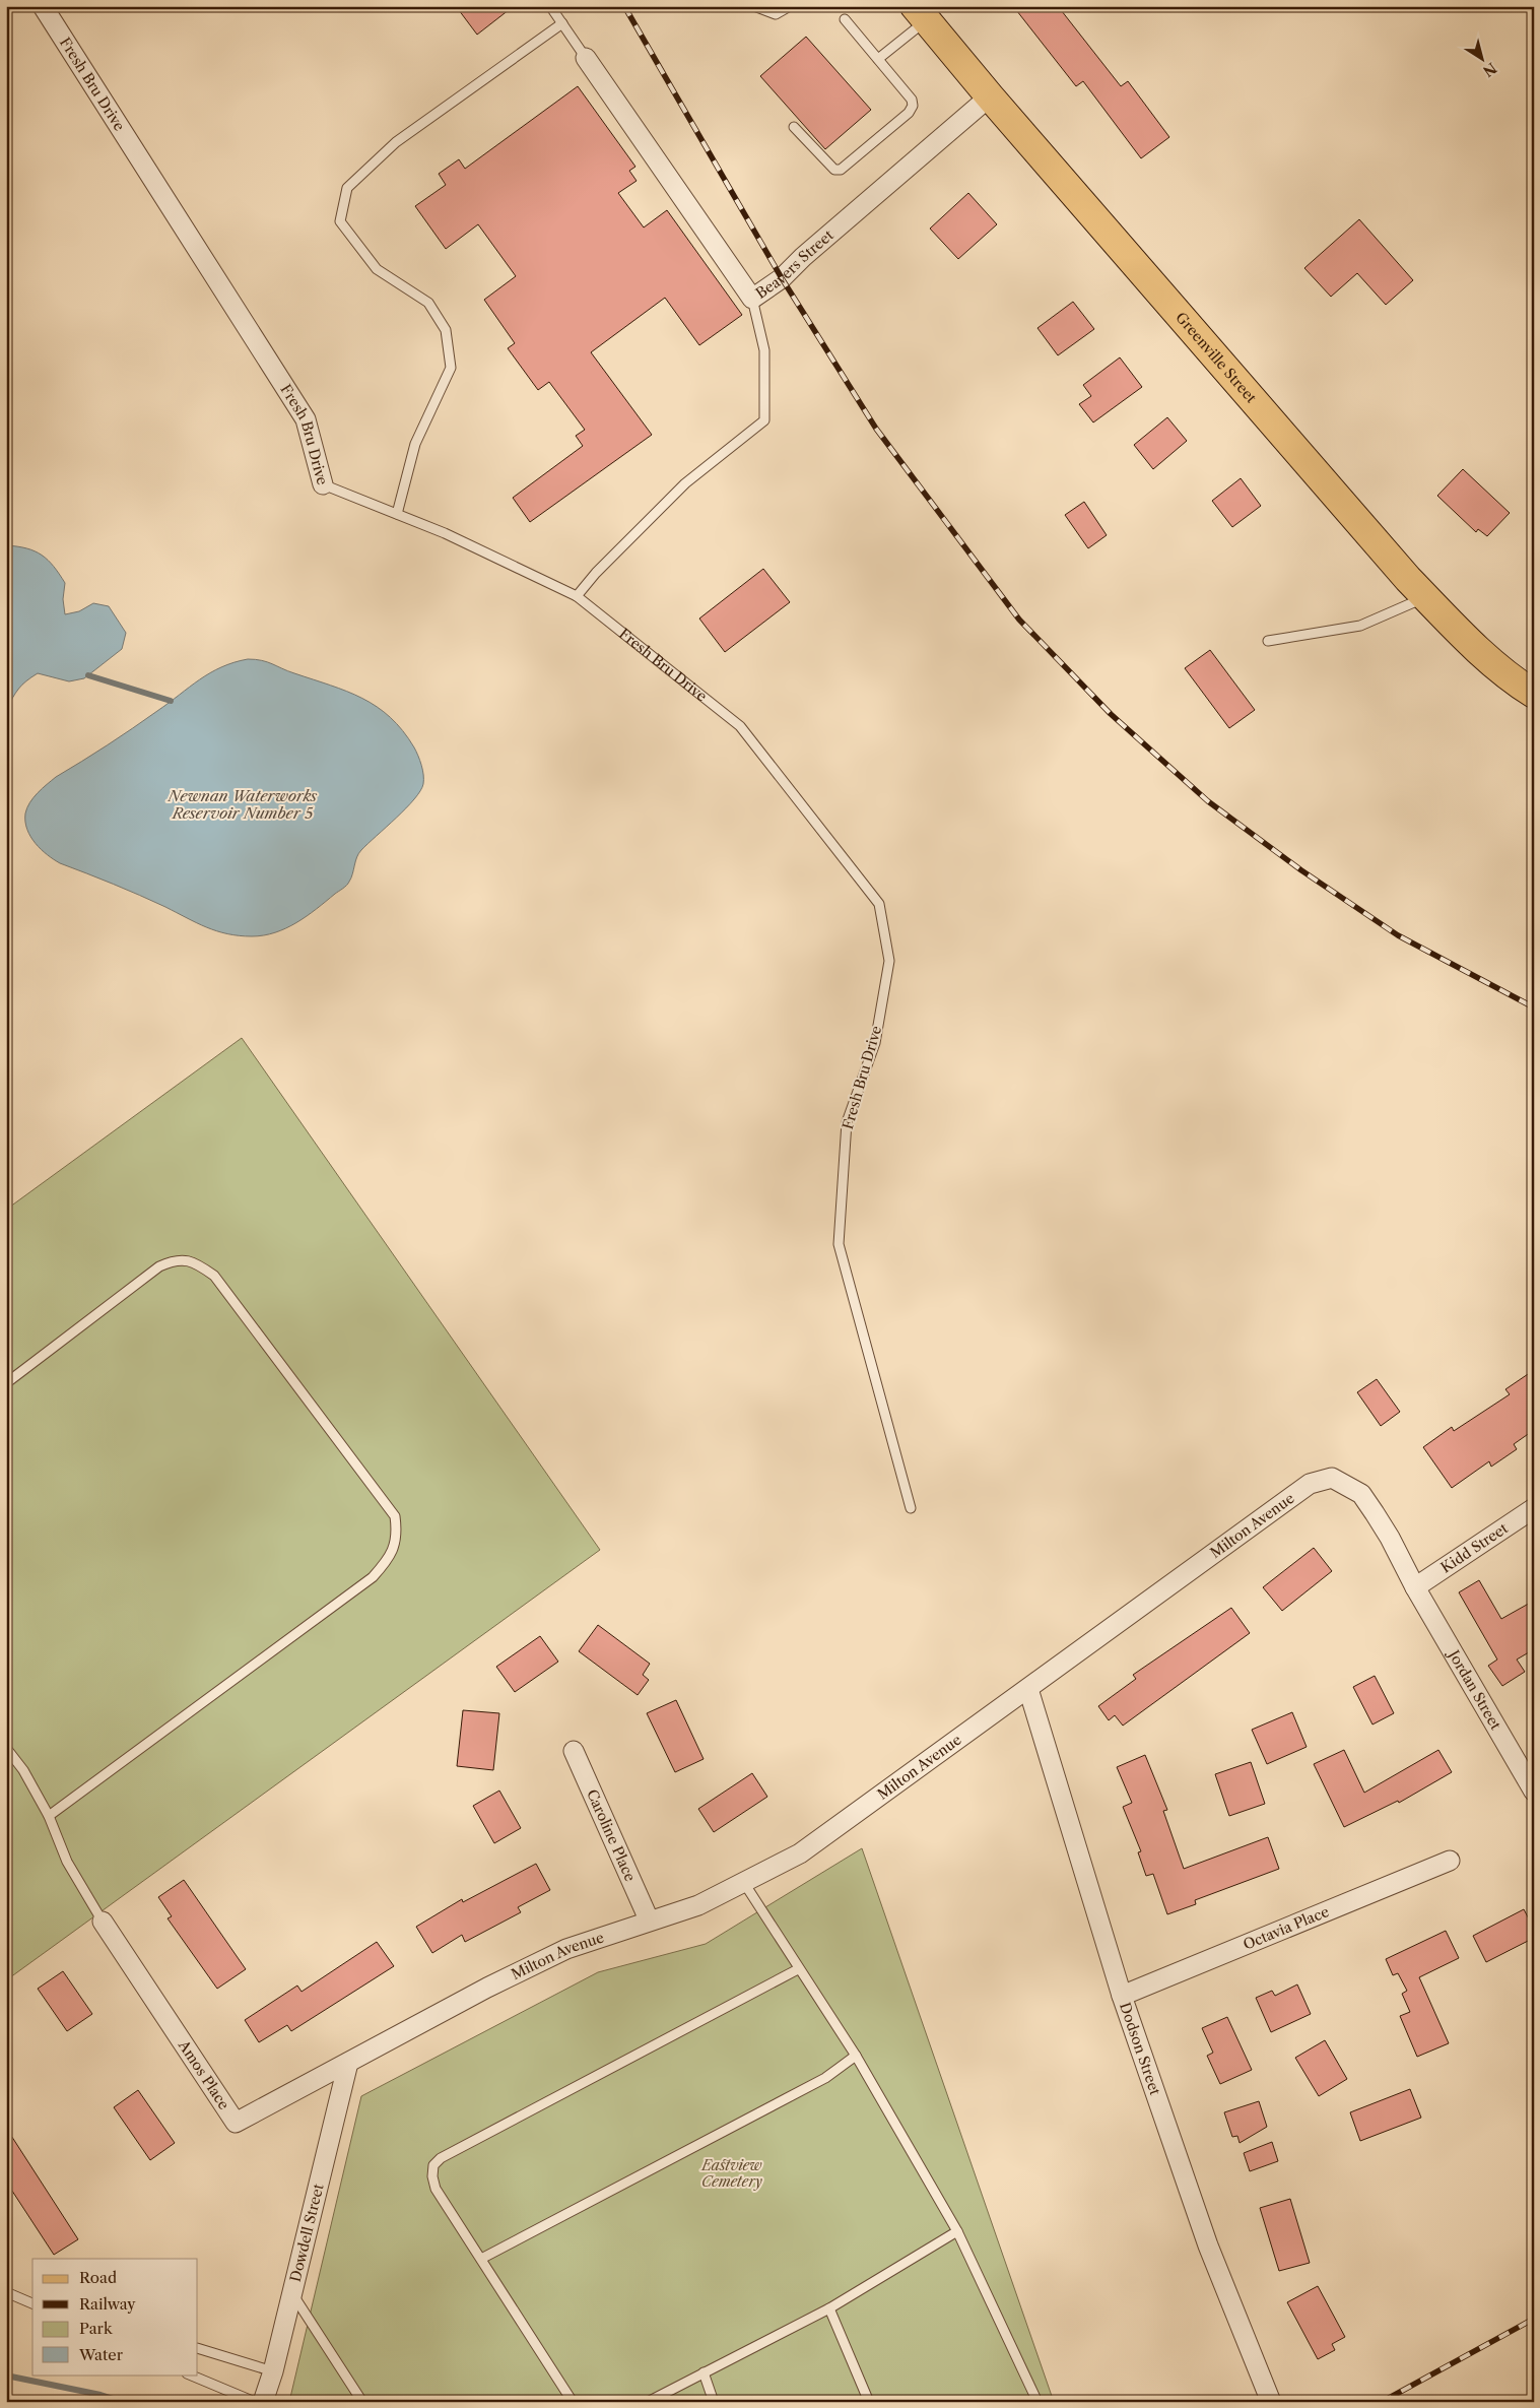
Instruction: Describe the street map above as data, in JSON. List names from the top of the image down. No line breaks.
{"streets":{"main road":["Greenville Street"],"street":["Fresh Bru Drive","Beavers Street","Milton Avenue","Kidd Street","Jordan Street","Caroline Place","Octavia Place","Dodson Street","Amos Place","Dowdell Street"]},"crossings":[["Beavers Street","Greenville Street"],["Milton Avenue","Kidd Street"],["Milton Avenue","Jordan Street"],["Milton Avenue","Caroline Place"],["Milton Avenue","Dodson Street"],["Milton Avenue","Amos Place"],["Milton Avenue","Dowdell Street"],["Kidd Street","Jordan Street"],["Octavia Place","Dodson Street"],["Amos Place","Dowdell Street"]],"water":["Newnan Waterworks Reservoir Number 5"],"parks":["Eastview Cemetery"],"legend":["Road","Railway","Park","Water"],"north":"bottom right"}
